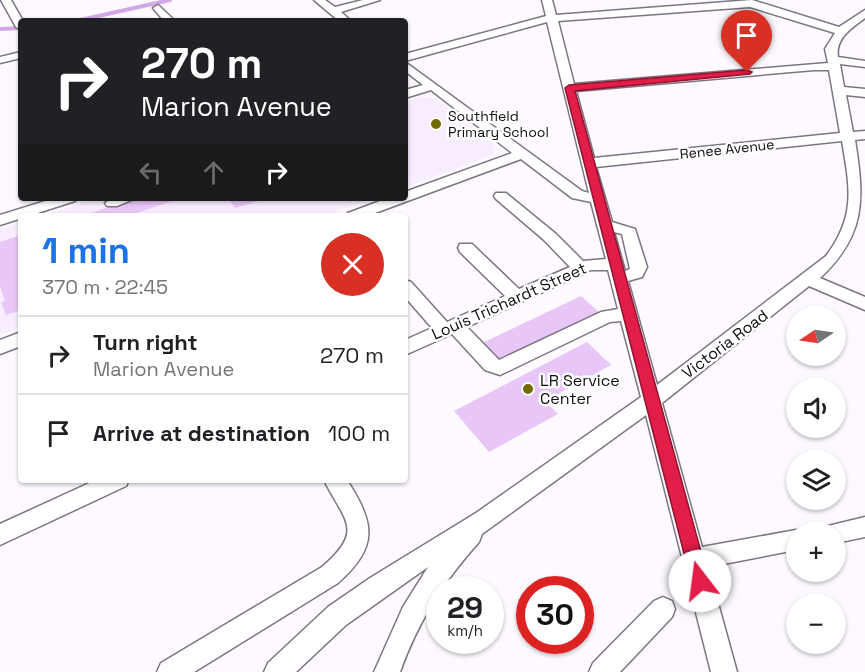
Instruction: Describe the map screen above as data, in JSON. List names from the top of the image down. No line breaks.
{"streets":{"street":["Renee Avenue","Louis Trichardt Street","Victoria Road"]},"crossings":[["Renee Avenue","Victoria Road"]],"places":["Southfield Primary School","LR Service Center"],"north":"left","page":{"turn":["270 m","Marion Avenue"],"heading":["1 min","370 m · 22:45"],"map_buttons":["+","−"],"list":[{"name":"Turn right","note":"Marion Avenue","value":"270 m"},{"name":"Arrive at destination","value":"100 m"}],"speed":"29 km/h","limit":"30"}}
